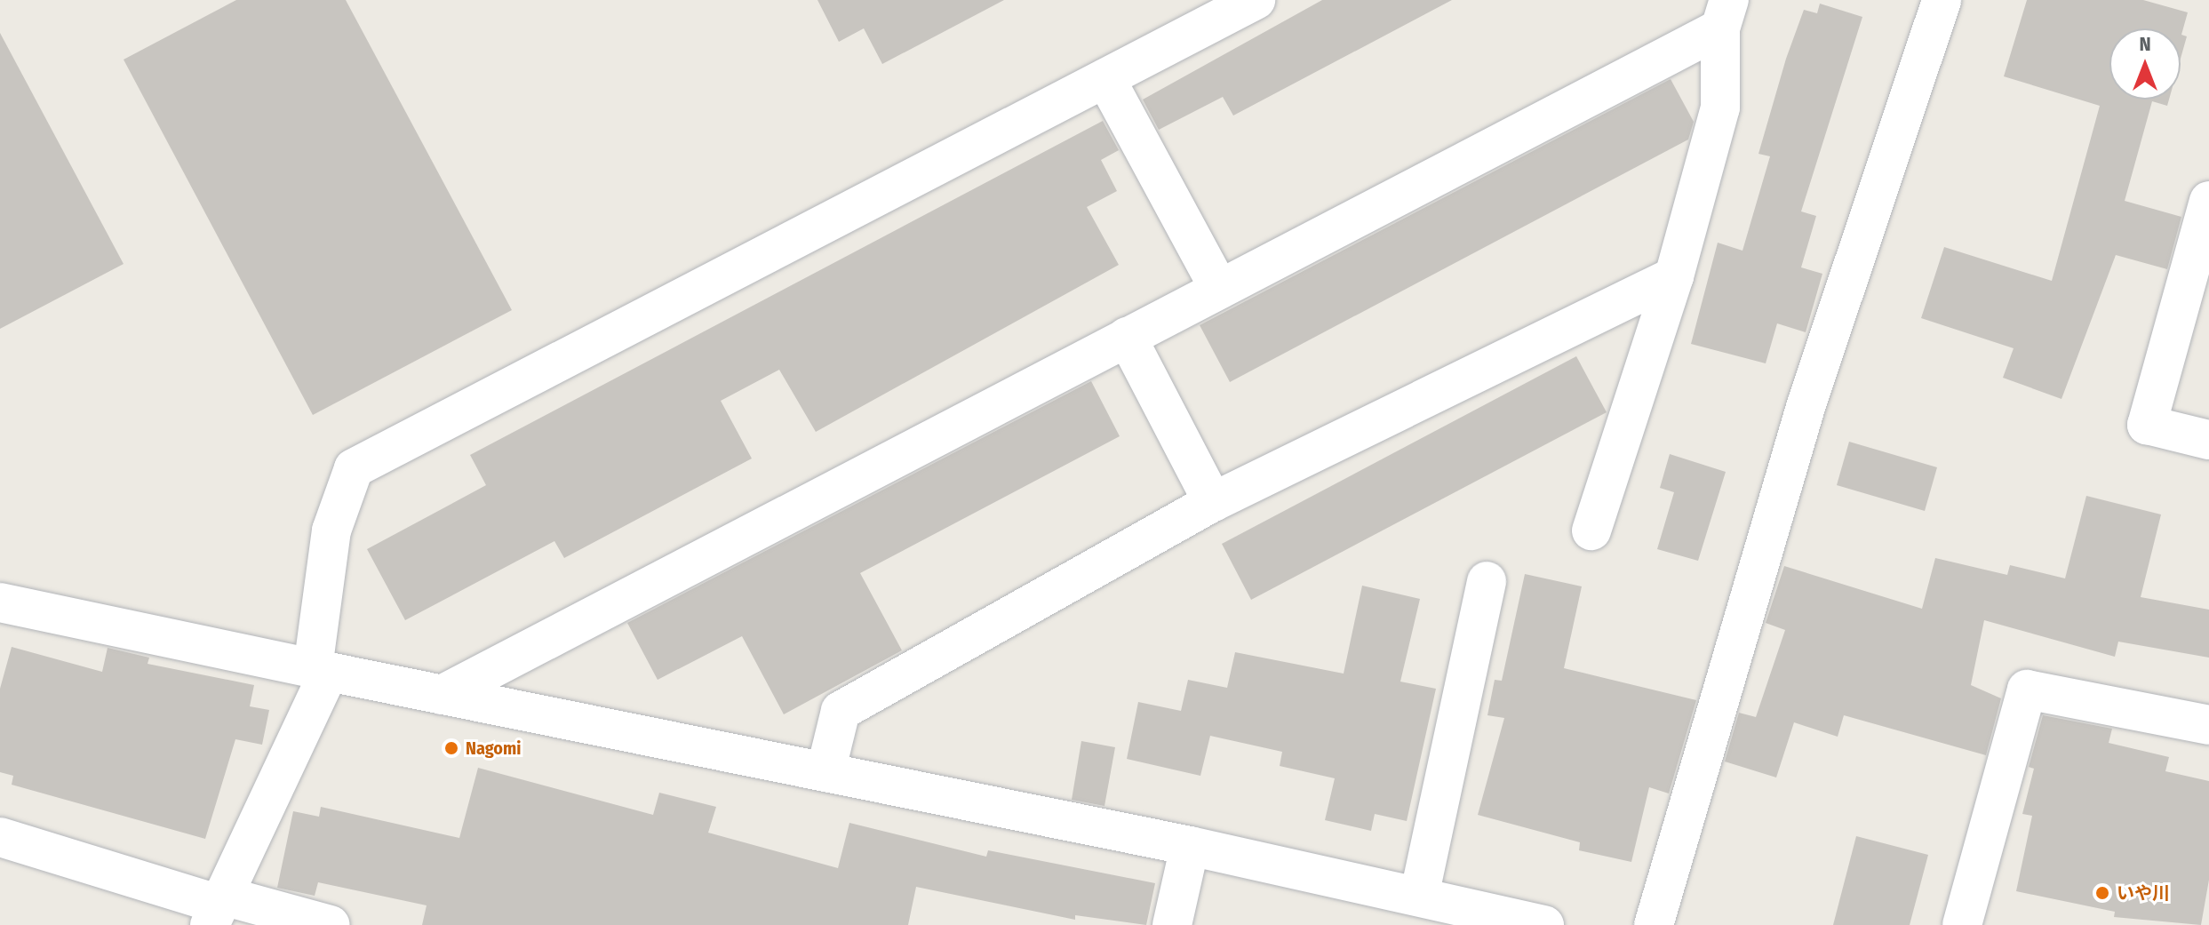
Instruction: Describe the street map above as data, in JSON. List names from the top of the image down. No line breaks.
{"places":["Nagomi","いや川"],"north":"top"}
